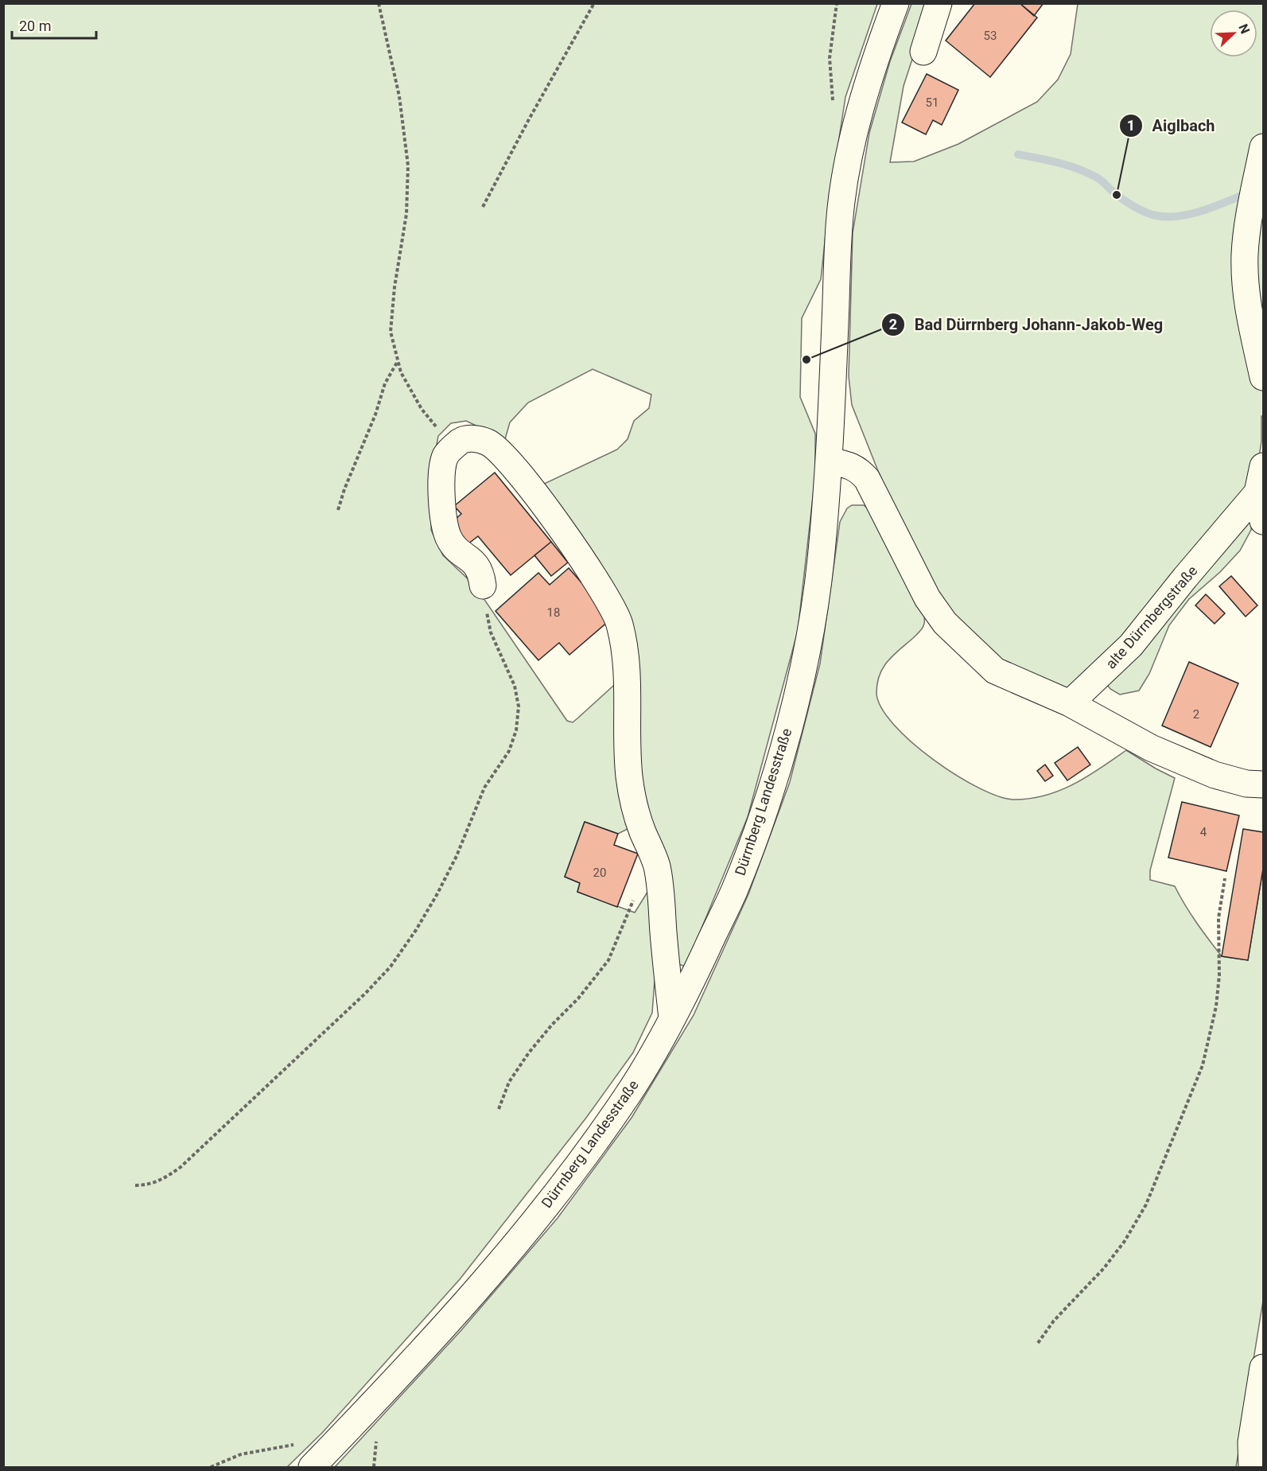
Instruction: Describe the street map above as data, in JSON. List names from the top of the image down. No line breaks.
{"streets":{"main road":["alte Dürrnbergstraße","Dürrnberg Landesstraße"]},"places":["Aiglbach","Bad Dürrnberg Johann-Jakob-Weg"],"house_numbers":["53","51","18","2","4","20"],"scale_bar":"20 m","north":"top right"}
